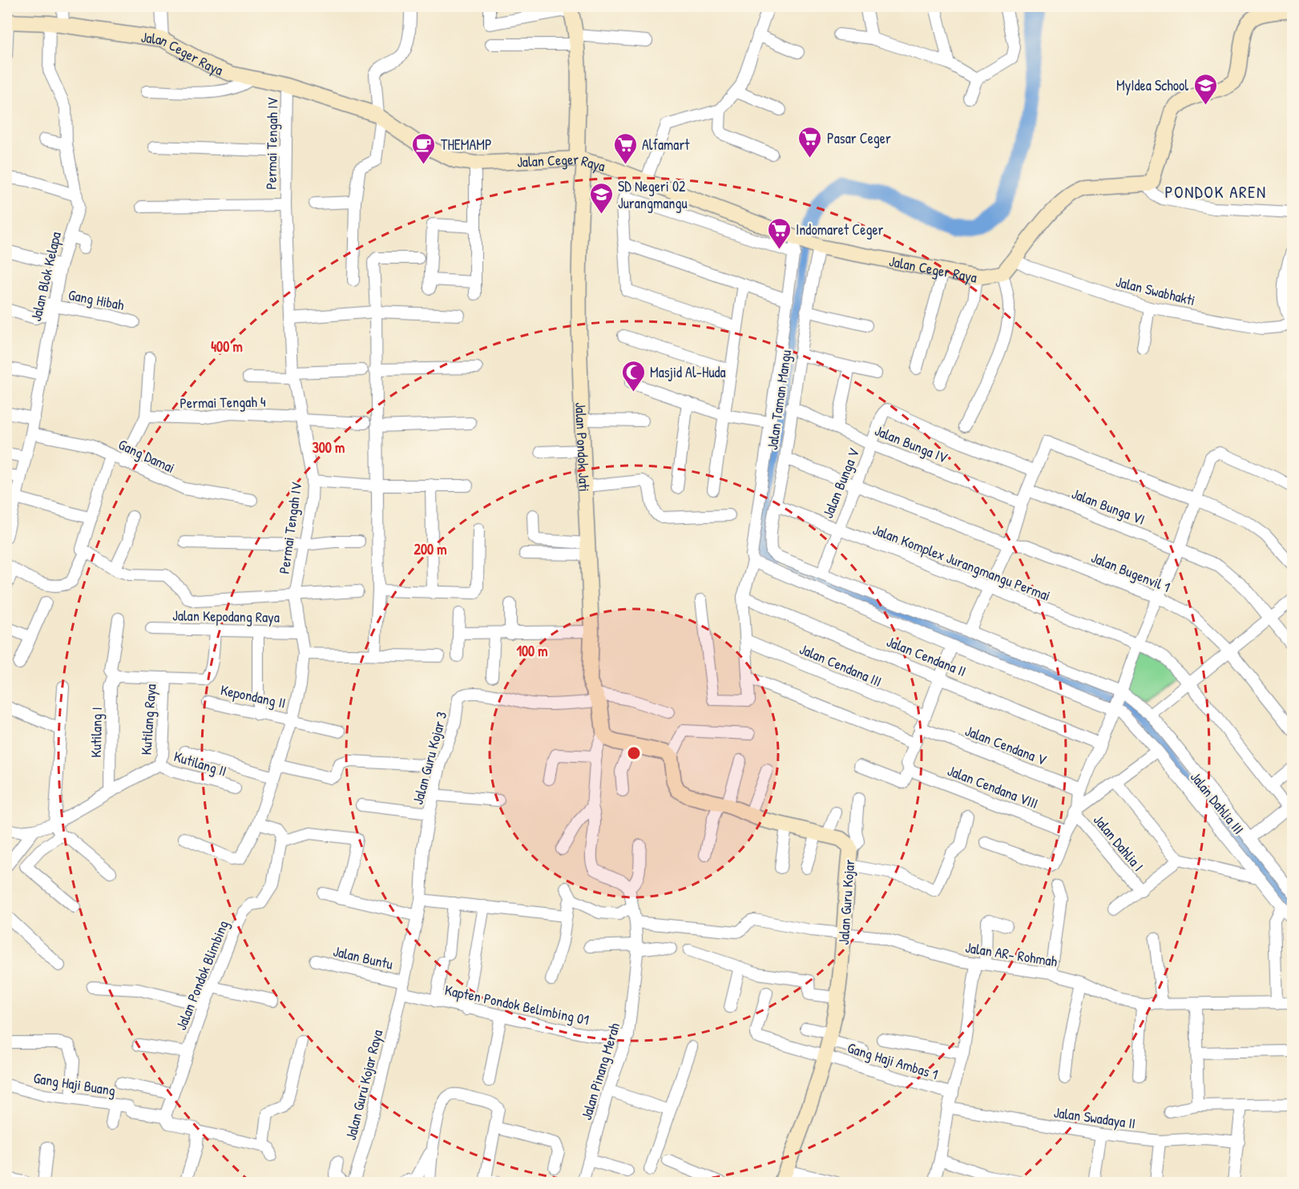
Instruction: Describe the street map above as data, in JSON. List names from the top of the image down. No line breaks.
{"streets":{"main road":["Jalan Ceger Raya","Jalan Pondok Jati","Jalan Guru Kojar"],"street":["Permai Tengah IV","Jalan Blok Kelapa","Jalan Swabhakti","Gang Hibah","Jalan Taman Mangu","Permai Tengah 4","Jalan Bunga IV","Gang Damai","Jalan Bunga V","Jalan Bunga VI","Jalan Komplex Jurangmangu Permai","Jalan Bugenvil 1","Jalan Kepodang Raya","Jalan Cendana II","Jalan Cendana III","Kepondang II","Kutilang Raya","Kutilang I","Jalan Cendana V","Jalan Guru Kojar 3","Kutilang II","Jalan Cendana VIII","Jalan Dahlia III","Jalan Dahlia I","Jalan AR- Rohmah","Jalan Buntu","Jalan Pondok Blimbing","Kapten Pondok Belimbing 01","Gang Haji Ambas 1","Jalan Pinang Merah","Gang Haji Buang","Jalan Guru Kojar Raya","Jalan Swadaya II"]},"crossings":[["Jalan Ceger Raya","Permai Tengah IV"],["Jalan Ceger Raya","Jalan Blok Kelapa"],["Jalan Ceger Raya","Jalan Taman Mangu"],["Jalan Ceger Raya","Jalan Pondok Jati"],["Permai Tengah IV","Permai Tengah 4"],["Permai Tengah IV","Jalan Kepodang Raya"],["Permai Tengah IV","Kepondang II"],["Jalan Blok Kelapa","Gang Hibah"],["Jalan Blok Kelapa","Gang Damai"],["Jalan Taman Mangu","Jalan Bunga IV"],["Jalan Taman Mangu","Jalan Bunga V"],["Jalan Taman Mangu","Jalan Komplex Jurangmangu Permai"],["Jalan Bunga IV","Jalan Bunga V"],["Jalan Pondok Jati","Jalan Guru Kojar 3"],["Jalan Bunga V","Jalan Komplex Jurangmangu Permai"],["Kutilang Raya","Kutilang I"],["Kutilang Raya","Kutilang II"],["Jalan Guru Kojar 3","Jalan Buntu"],["Jalan Guru Kojar 3","Kapten Pondok Belimbing 01"],["Jalan Guru Kojar 3","Jalan Guru Kojar Raya"],["Jalan Guru Kojar","Jalan AR- Rohmah"],["Jalan Guru Kojar","Gang Haji Ambas 1"],["Jalan AR- Rohmah","Jalan Pinang Merah"],["Jalan Pondok Blimbing","Gang Haji Buang"],["Kapten Pondok Belimbing 01","Jalan Pinang Merah"],["Kapten Pondok Belimbing 01","Jalan Guru Kojar Raya"]],"districts":["PONDOK AREN"],"places":{"school or university":["MyIdea School","SD Negeri 02 Jurangmangu"],"supermarket":["Pasar Ceger","Alfamart","Indomaret Ceger"],"cafe":["THEMAMP"],"mosque":["Masjid Al-Huda"]},"rings":["400 m","300 m","200 m","100 m"]}
